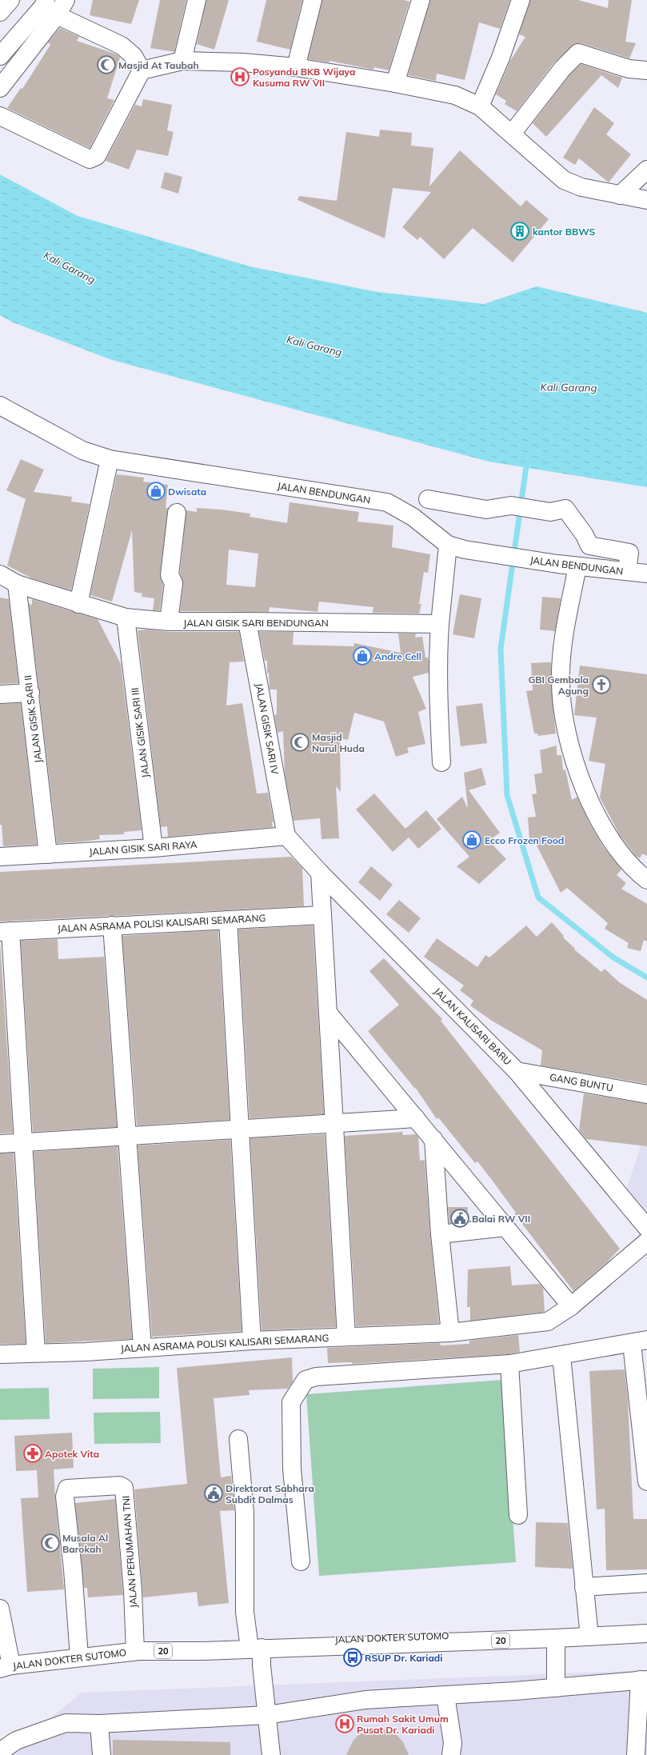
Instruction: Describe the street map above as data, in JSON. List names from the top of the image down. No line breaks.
{"streets":{"main road":["JALAN BENDUNGAN","JALAN GISIK SARI BENDUNGAN","JALAN GISIK SARI II","JALAN GISIK SARI IV","JALAN GISIK SARI III","JALAN GISIK SARI RAYA","JALAN ASRAMA POLISI KALISARI SEMARANG","JALAN KALISARI BARU","GANG BUNTU","JALAN PERUMAHAN TNI","JALAN DOKTER SUTOMO","20"]},"crossings":[["JALAN GISIK SARI BENDUNGAN","JALAN GISIK SARI II"],["JALAN GISIK SARI BENDUNGAN","JALAN GISIK SARI IV"],["JALAN GISIK SARI BENDUNGAN","JALAN GISIK SARI III"],["JALAN GISIK SARI II","JALAN GISIK SARI RAYA"],["JALAN GISIK SARI IV","JALAN GISIK SARI RAYA"],["JALAN GISIK SARI IV","JALAN KALISARI BARU"],["JALAN GISIK SARI III","JALAN GISIK SARI RAYA"],["JALAN GISIK SARI RAYA","JALAN KALISARI BARU"],["JALAN KALISARI BARU","GANG BUNTU"],["JALAN PERUMAHAN TNI","JALAN DOKTER SUTOMO"]],"water":["Kali Garang"],"places":{"mosque":["Masjid At Taubah","Masjid Nurul Huda","Musala Al Barokah"],"hospital":["Posyandu BKB Wijaya Kusuma RW VII","Rumah Sakit Umum Pusat Dr. Kariadi"],"building":["kantor BBWS"],"shop":["Dwisata","Andre Cell","Ecco Frozen Food"],"church":["GBI Gembala Agung"],"public building":["Balai RW VII","Direktorat Sabhara Subdit Dalmas"],"pharmacy":["Apotek Vita"],"bus stop":["RSUP Dr. Kariadi"]}}
